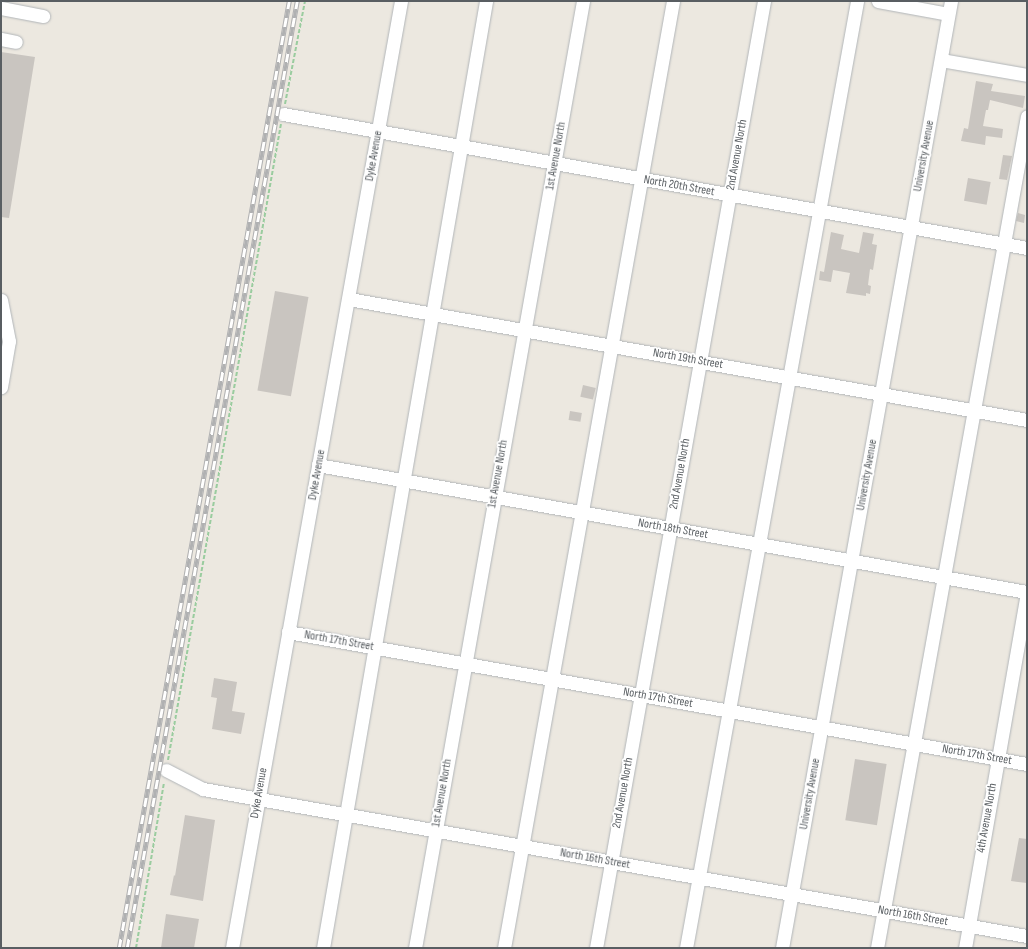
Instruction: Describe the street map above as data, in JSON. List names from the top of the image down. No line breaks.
{"streets":{"street":["2nd Avenue North","Dyke Avenue","1st Avenue North","University Avenue","North 20th Street","North 19th Street","North 18th Street","North 17th Street","4th Avenue North","North 16th Street"]},"crossings":[["2nd Avenue North","North 20th Street"],["2nd Avenue North","North 19th Street"],["2nd Avenue North","North 18th Street"],["2nd Avenue North","North 17th Street"],["2nd Avenue North","North 16th Street"],["Dyke Avenue","North 20th Street"],["Dyke Avenue","North 19th Street"],["Dyke Avenue","North 18th Street"],["Dyke Avenue","North 17th Street"],["Dyke Avenue","North 16th Street"],["1st Avenue North","North 20th Street"],["1st Avenue North","North 19th Street"],["1st Avenue North","North 18th Street"],["1st Avenue North","North 17th Street"],["1st Avenue North","North 16th Street"],["University Avenue","North 20th Street"],["University Avenue","North 19th Street"],["University Avenue","North 18th Street"],["University Avenue","North 17th Street"],["University Avenue","North 16th Street"],["North 18th Street","4th Avenue North"],["North 17th Street","4th Avenue North"],["4th Avenue North","North 16th Street"]]}
